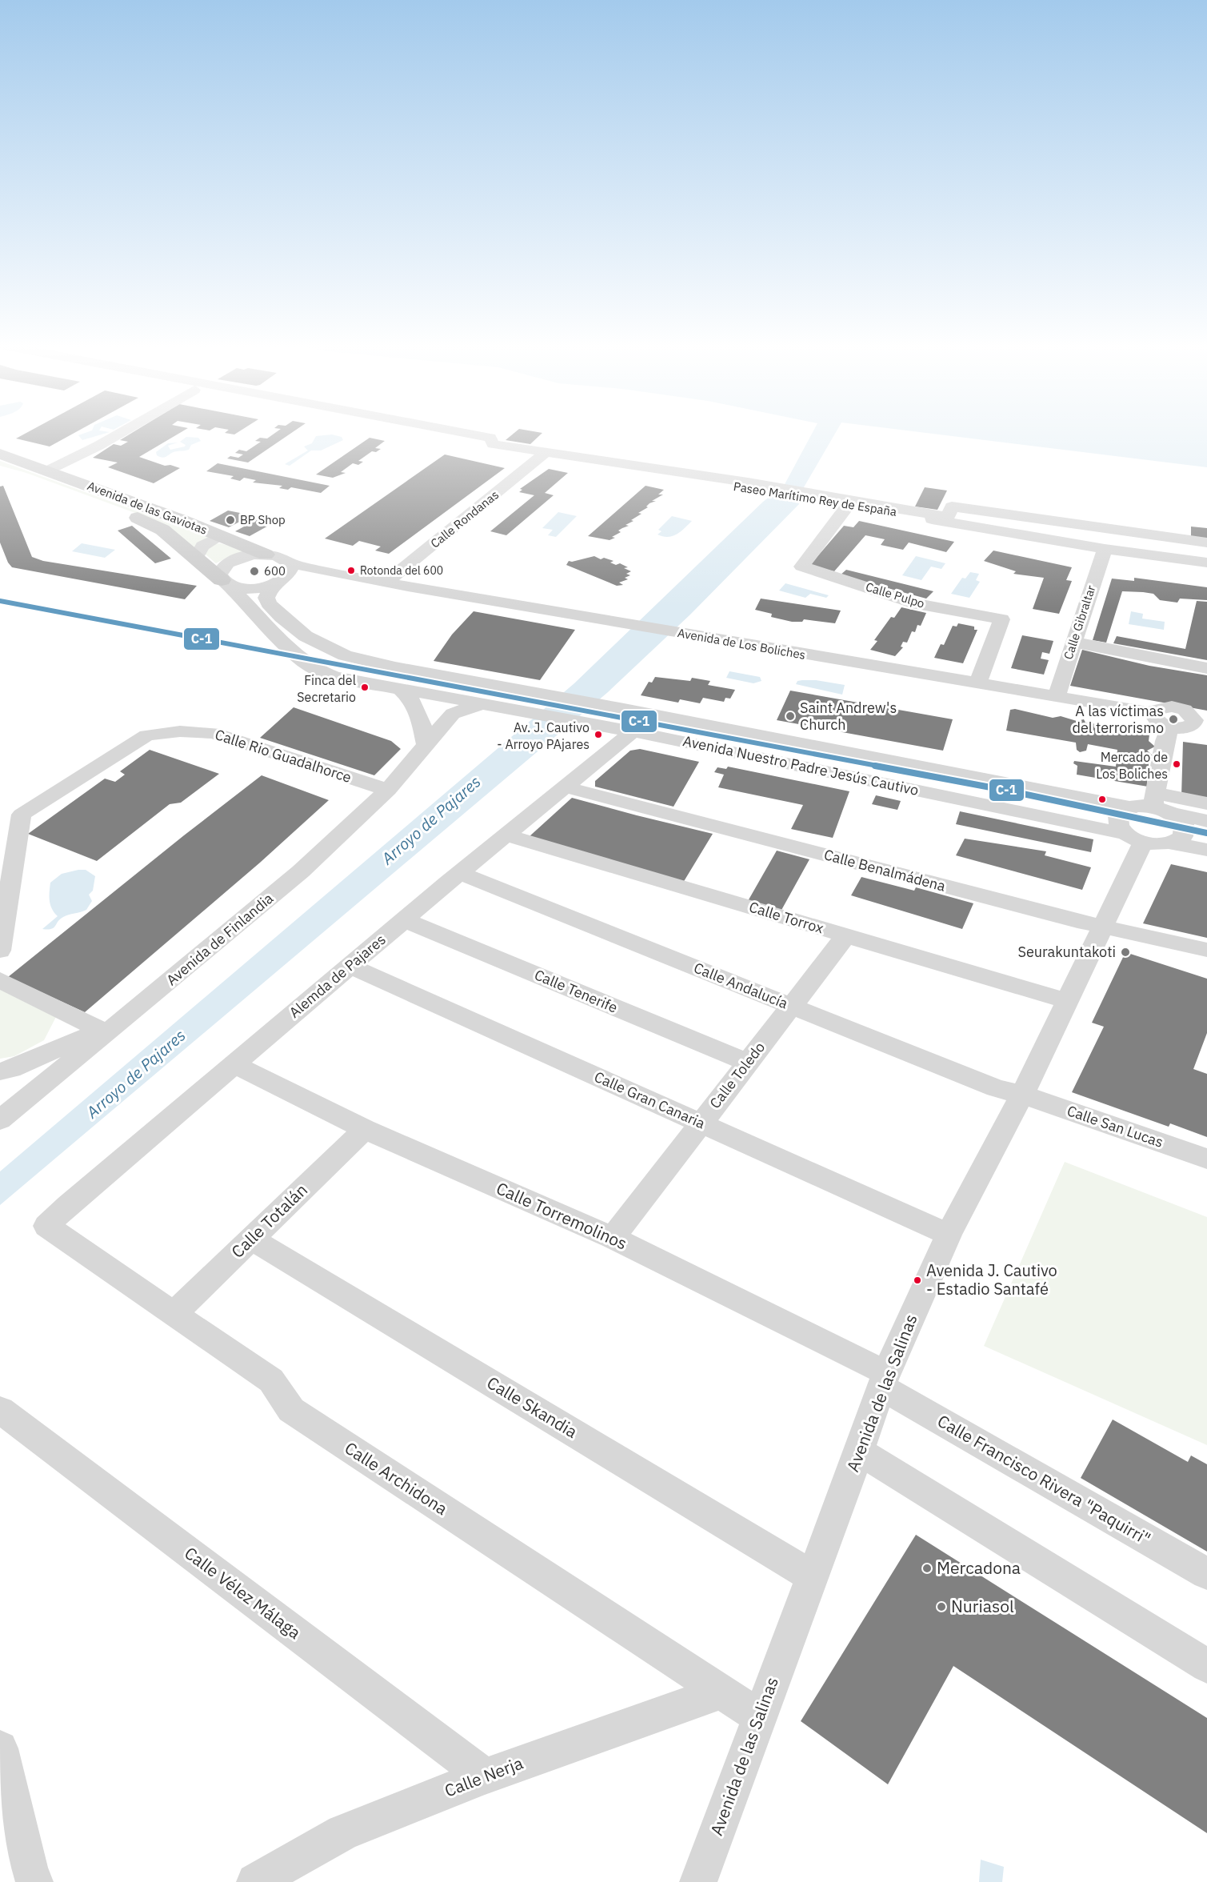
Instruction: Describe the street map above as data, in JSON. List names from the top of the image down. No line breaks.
{"streets":{"main road":["Avenida de las Gaviotas"],"street":["Paseo Marítimo Rey de España","Calle Rondanas","Calle Pulpo","Calle Gibraltar","Avenida de Los Boliches","Calle Rio Guadalhorce","Avenida Nuestro Padre Jesús Cautivo","Calle Benalmádena","Calle Torrox","Avenida de Finlandia","Alemda de Pajares","Calle Andalucía","Calle Tenerife","Calle Toledo","Calle Gran Canaria","Calle San Lucas","Calle Torremolinos","Calle Totalán","Avenida de las Salinas","Calle Skandia","Calle Archidona","Calle Francisco Rivera \"Paquirri\"","Calle Vélez Málaga","Calle Nerja"]},"crossings":[["Paseo Marítimo Rey de España","Calle Rondanas"],["Paseo Marítimo Rey de España","Calle Pulpo"],["Paseo Marítimo Rey de España","Calle Gibraltar"],["Avenida de las Gaviotas","Avenida Nuestro Padre Jesús Cautivo"],["Calle Rondanas","Avenida de Los Boliches"],["Calle Pulpo","Avenida de Los Boliches"],["Calle Gibraltar","Avenida de Los Boliches"],["Calle Rio Guadalhorce","Avenida de Finlandia"],["Avenida Nuestro Padre Jesús Cautivo","Avenida de Finlandia"],["Avenida Nuestro Padre Jesús Cautivo","Alemda de Pajares"],["Avenida Nuestro Padre Jesús Cautivo","Avenida de las Salinas"],["Calle Benalmádena","Alemda de Pajares"],["Calle Benalmádena","Avenida de las Salinas"],["Calle Torrox","Alemda de Pajares"],["Calle Torrox","Calle Toledo"],["Calle Torrox","Avenida de las Salinas"],["Alemda de Pajares","Calle Andalucía"],["Alemda de Pajares","Calle Tenerife"],["Alemda de Pajares","Calle Gran Canaria"],["Alemda de Pajares","Calle Torremolinos"],["Alemda de Pajares","Calle Archidona"],["Calle Andalucía","Calle Toledo"],["Calle Andalucía","Calle San Lucas"],["Calle Andalucía","Avenida de las Salinas"],["Calle Tenerife","Calle Toledo"],["Calle Toledo","Calle Gran Canaria"],["Calle Toledo","Calle Torremolinos"],["Calle Gran Canaria","Avenida de las Salinas"],["Calle San Lucas","Avenida de las Salinas"],["Calle Torremolinos","Calle Totalán"],["Calle Torremolinos","Avenida de las Salinas"],["Calle Torremolinos","Calle Francisco Rivera \"Paquirri\""],["Calle Totalán","Calle Skandia"],["Calle Totalán","Calle Archidona"],["Avenida de las Salinas","Calle Skandia"],["Avenida de las Salinas","Calle Archidona"],["Avenida de las Salinas","Calle Francisco Rivera \"Paquirri\""],["Calle Archidona","Calle Nerja"],["Calle Vélez Málaga","Calle Nerja"]],"water":["Arroyo de Pajares"],"places":["BP Shop","Rotonda del 600","600","Finca del Secretario","Saint Andrew's Church","A las víctimas del terrorismo","Av. J. Cautivo - Arroyo PAjares","Mercado de Los Boliches","Seurakuntakoti","Avenida J. Cautivo - Estadio Santafé","Mercadona","Nuriasol"],"lines":["transit line C-1"]}
